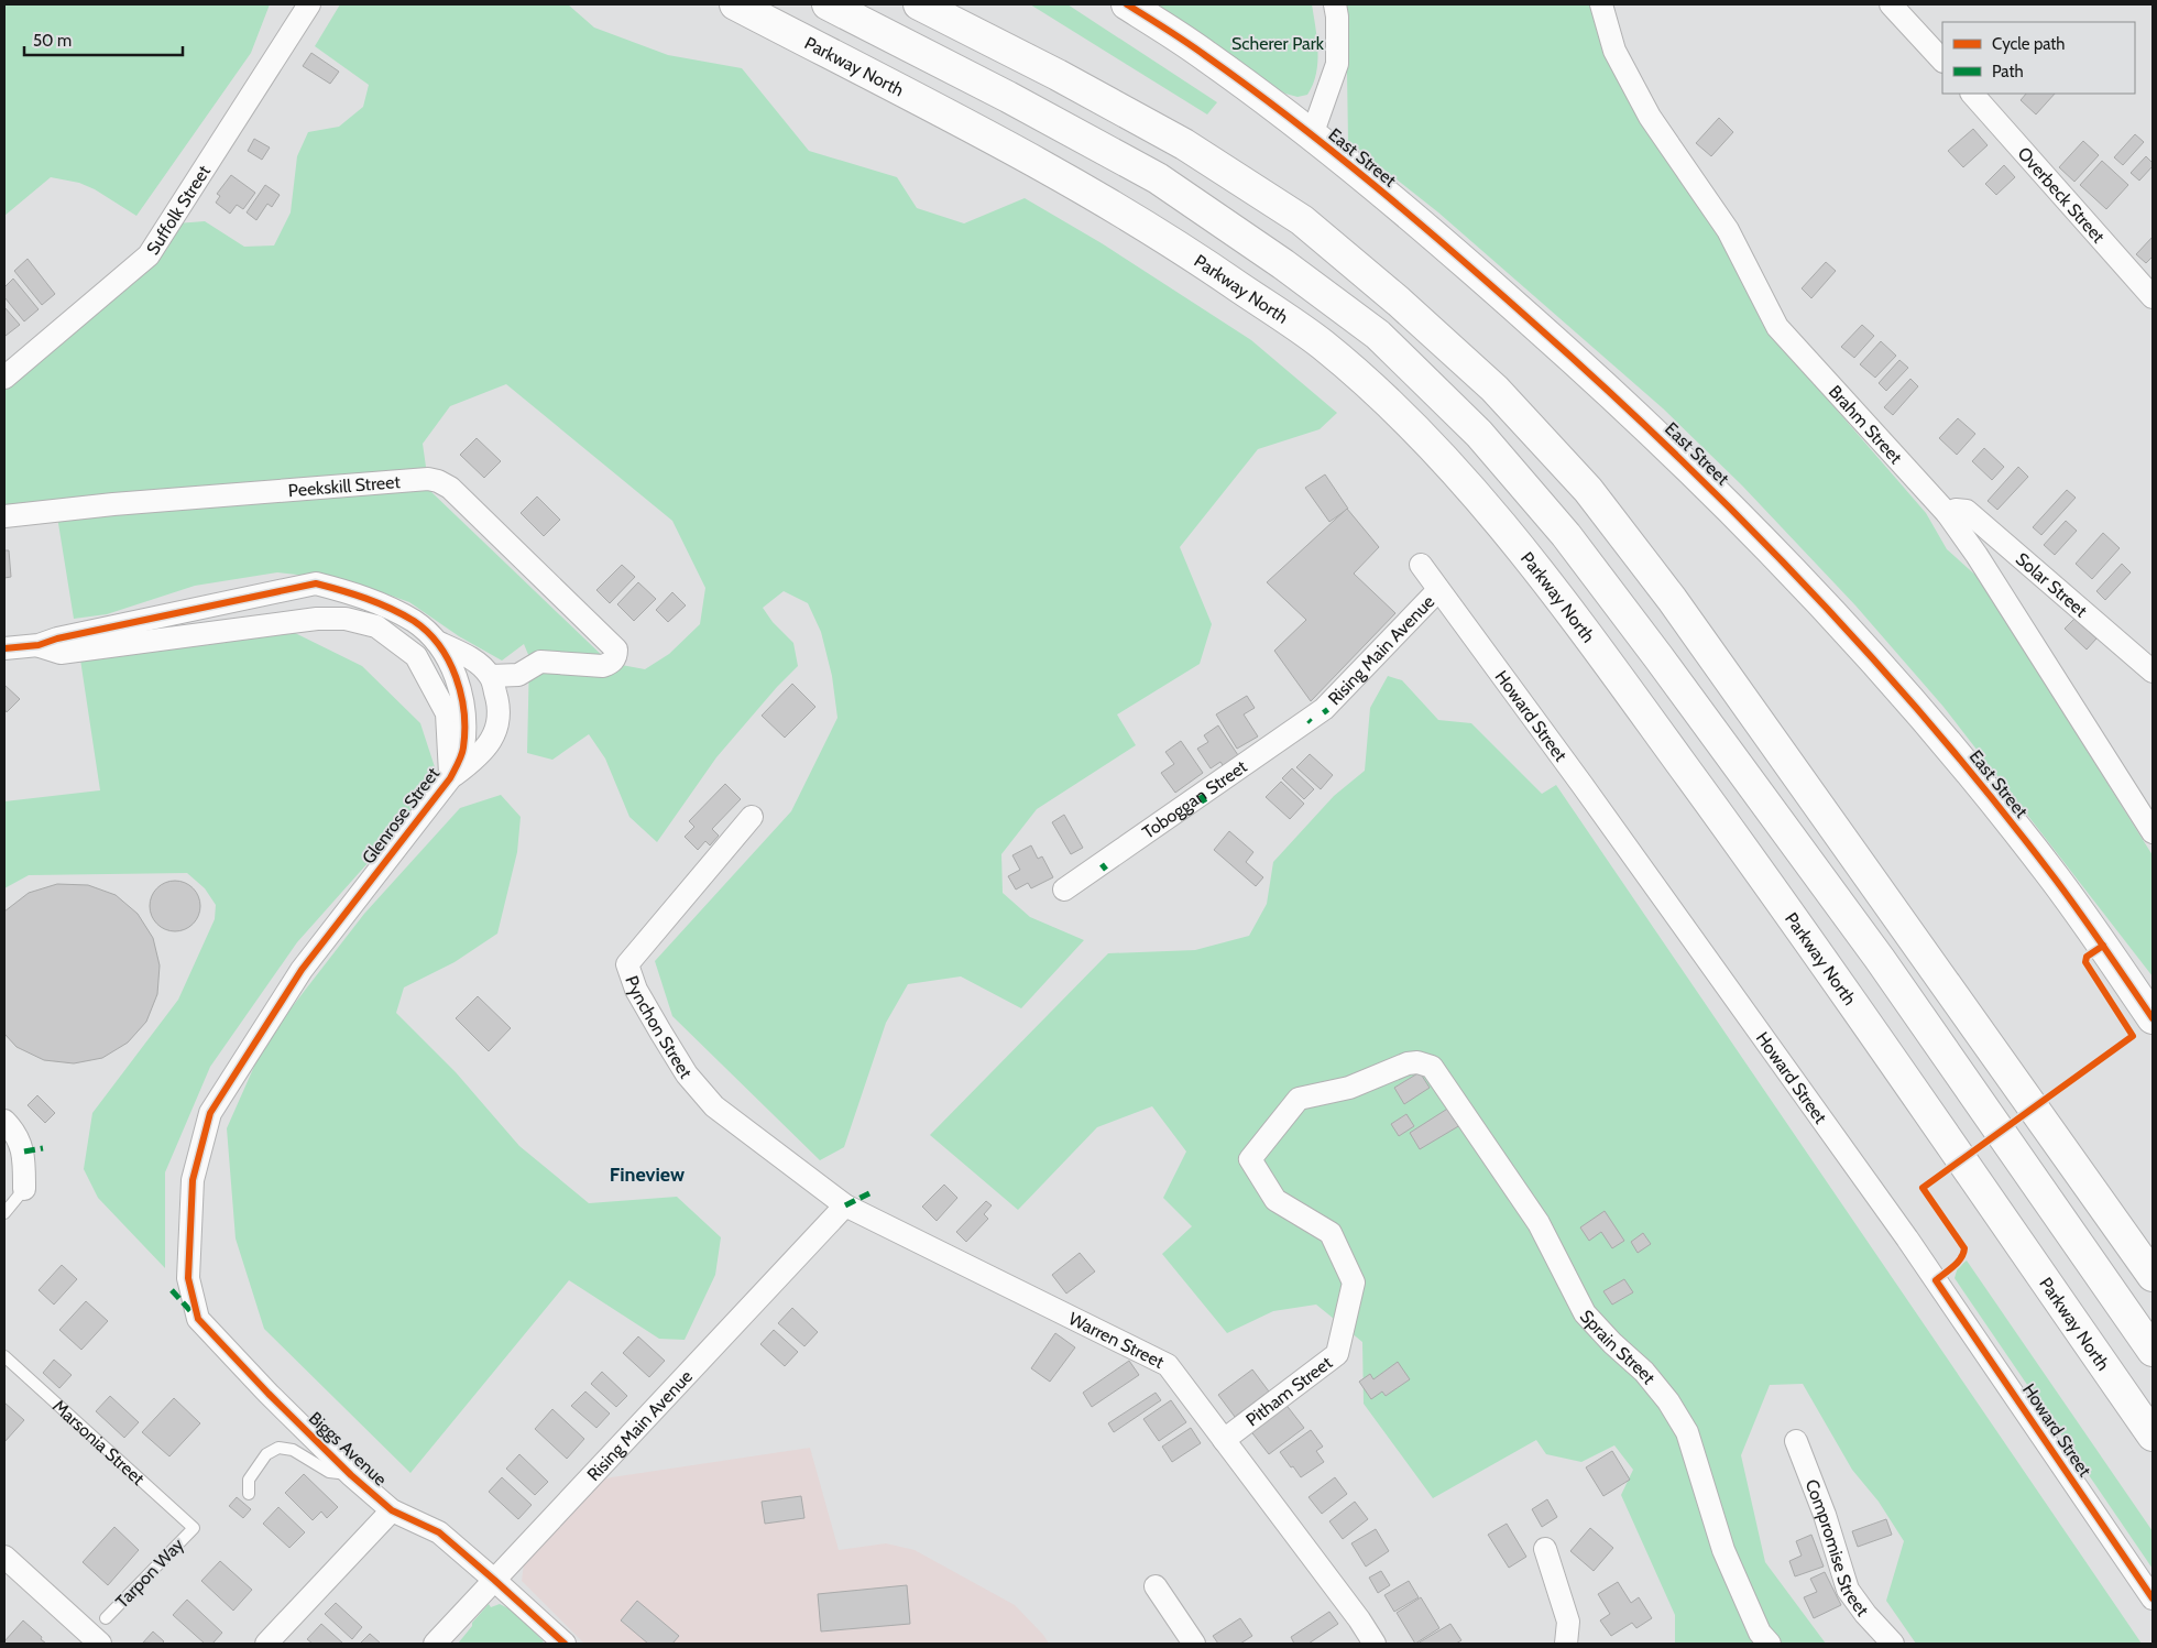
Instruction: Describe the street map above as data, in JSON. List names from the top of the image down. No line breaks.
{"streets":{"main road":["Parkway North","East Street"],"street":["Overbeck Street","Suffolk Street","Brahm Street","Peekskill Street","Solar Street","Rising Main Avenue","Howard Street","Toboggan Street","Glenrose Street","Pynchon Street","Warren Street","Sprain Street","Pitham Street","Biggs Avenue","Compromise Street"],"lane":["Marsonia Street","Tarpon Way"]},"crossings":[["Brahm Street","Solar Street"],["Rising Main Avenue","Howard Street"],["Rising Main Avenue","Toboggan Street"],["Rising Main Avenue","Pynchon Street"],["Rising Main Avenue","Warren Street"],["Rising Main Avenue","Biggs Avenue"],["Glenrose Street","Biggs Avenue"],["Pynchon Street","Warren Street"],["Warren Street","Pitham Street"],["Sprain Street","Pitham Street"],["Marsonia Street","Tarpon Way"]],"districts":["Fineview"],"parks":["Scherer Park"],"legend":["Cycle path","Path"],"scale_bar":"50 m"}
